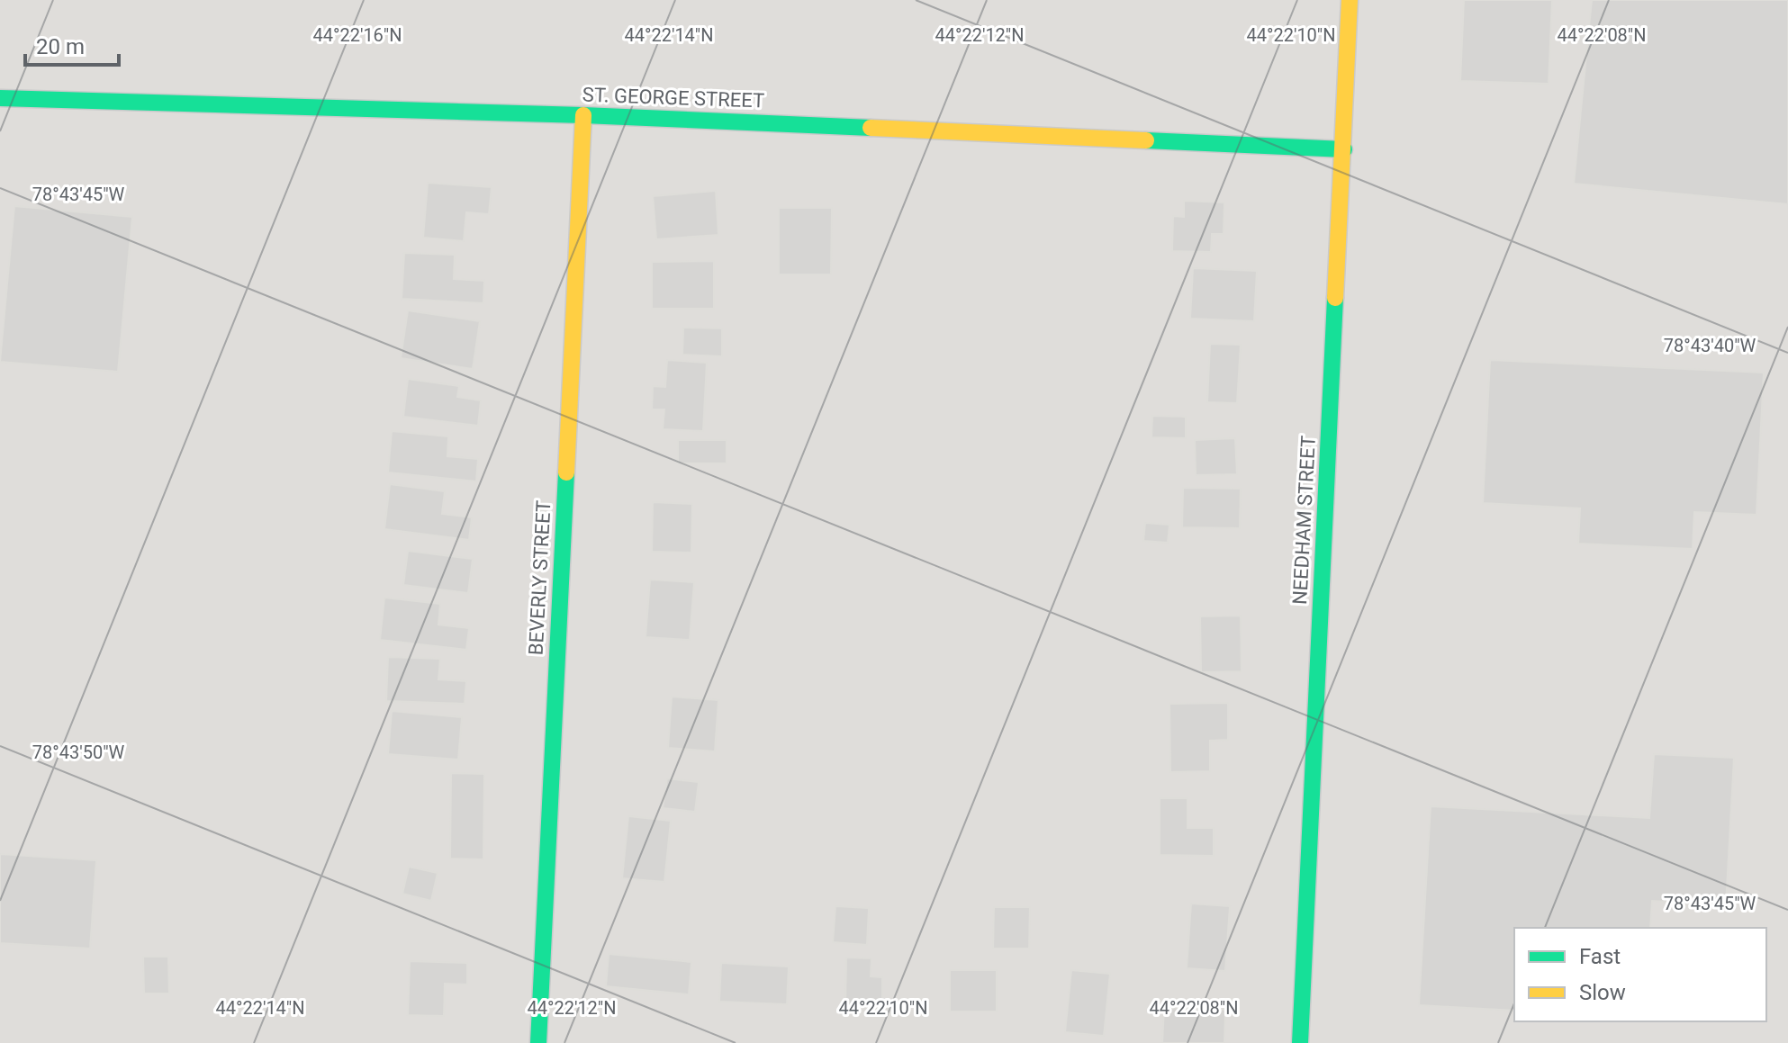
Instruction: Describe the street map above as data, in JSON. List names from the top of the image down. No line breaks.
{"streets":{"street":["ST. GEORGE STREET","NEEDHAM STREET","BEVERLY STREET"]},"crossings":[["ST. GEORGE STREET","NEEDHAM STREET"],["ST. GEORGE STREET","BEVERLY STREET"]],"legend":["Fast","Slow"],"scale_bar":"20 m","coordinates":["44°22'16\"N","44°22'14\"N","44°22'12\"N","44°22'10\"N","44°22'08\"N","78°43'45\"W","78°43'40\"W","78°43'50\"W"]}
